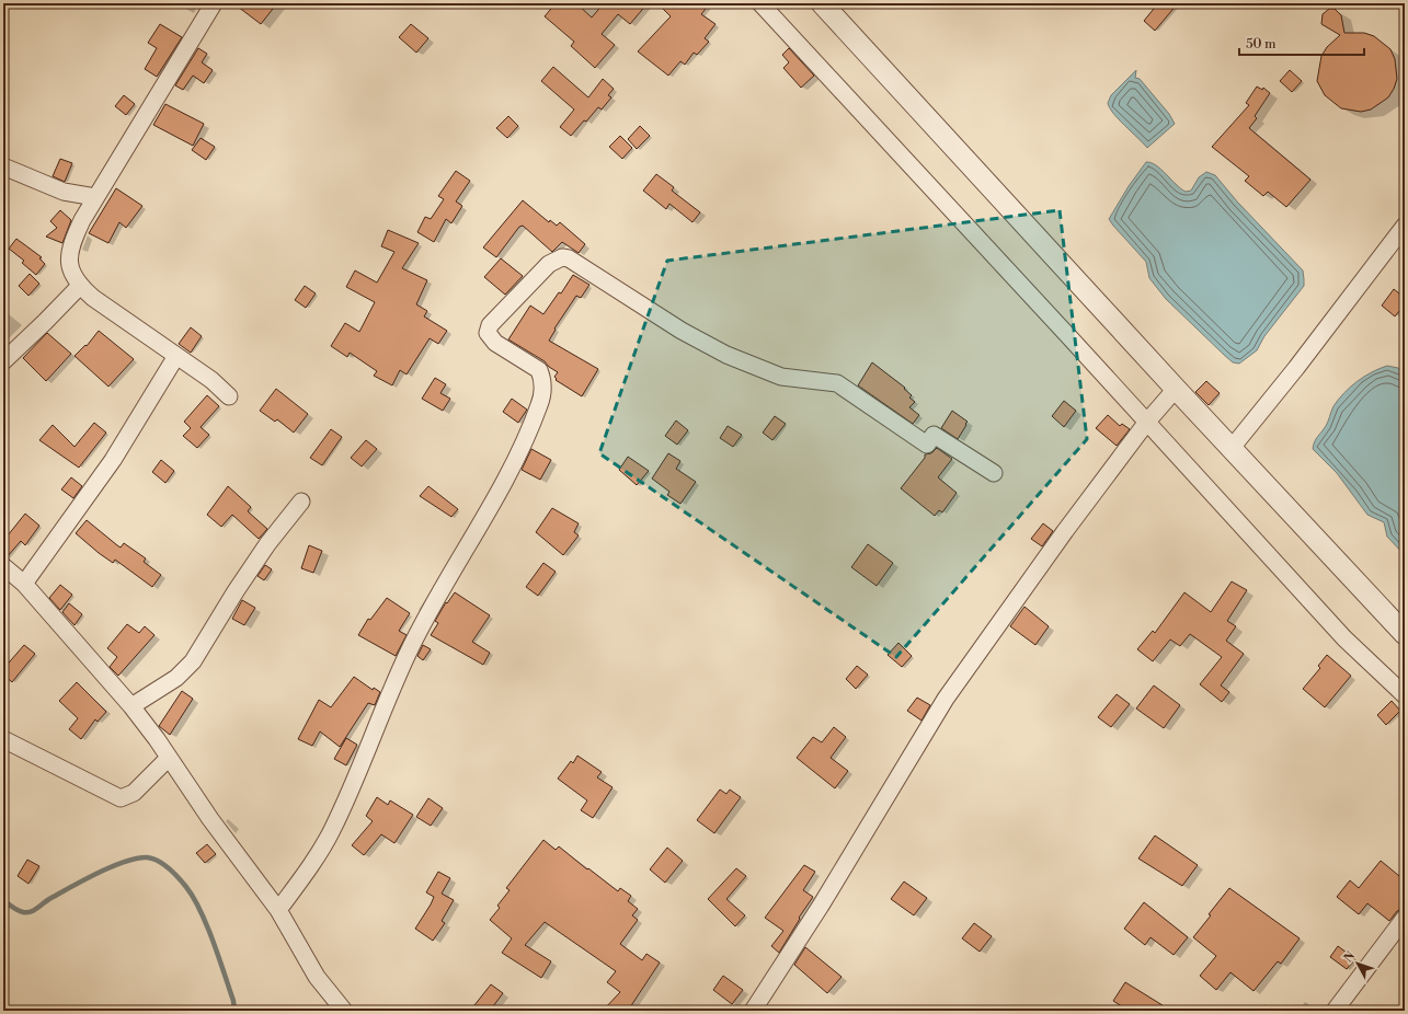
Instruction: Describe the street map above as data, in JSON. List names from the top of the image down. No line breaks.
{"scale_bar":"50 m","north":"top left"}
